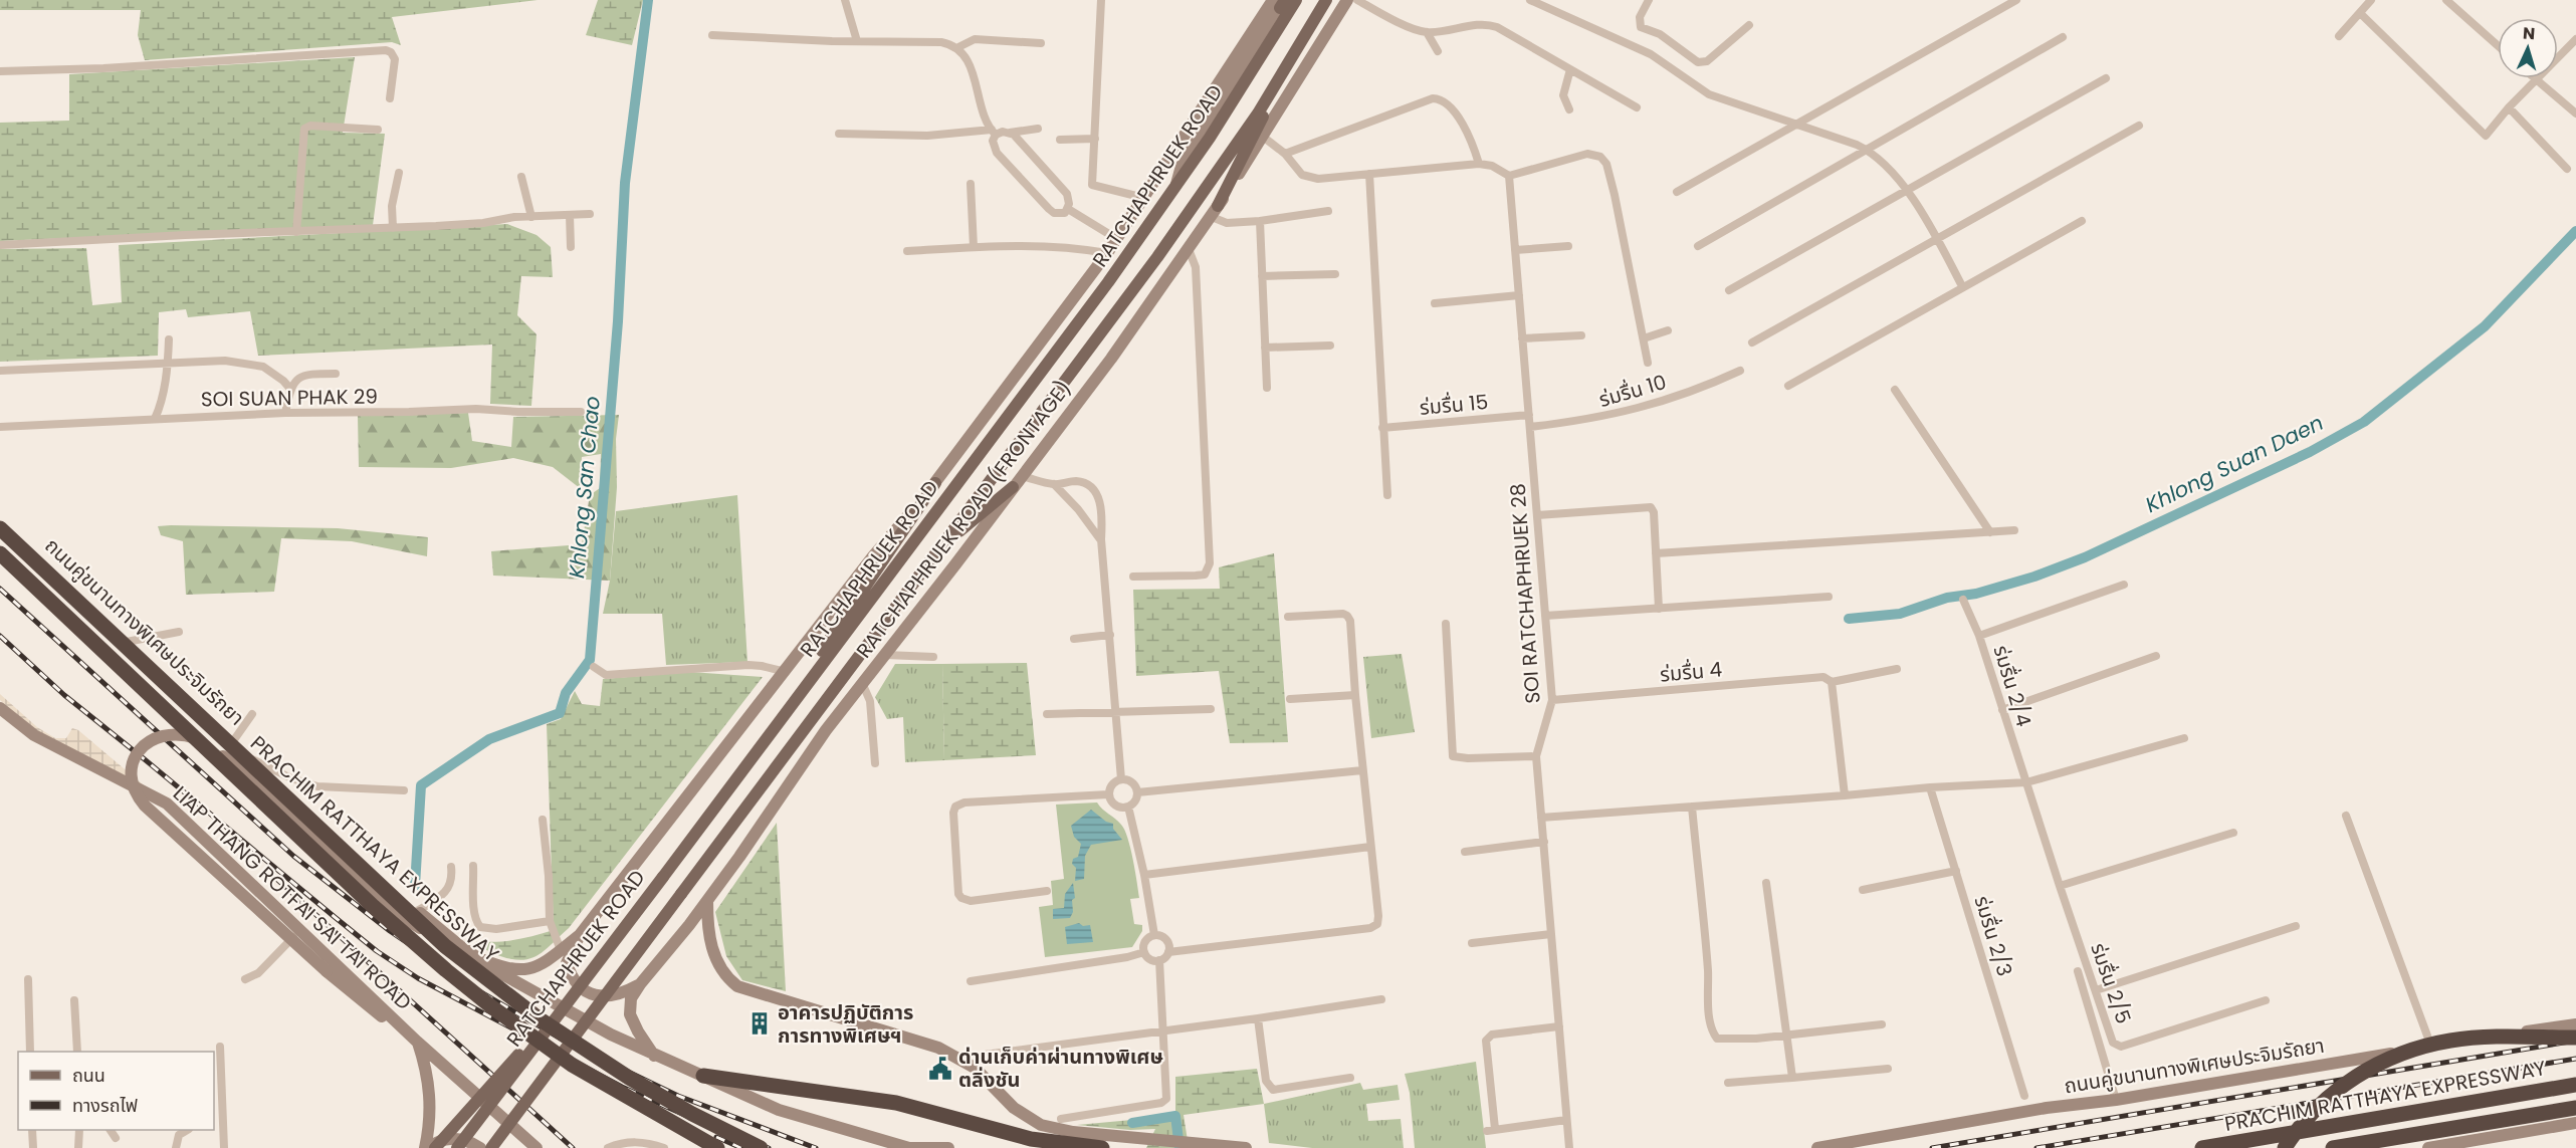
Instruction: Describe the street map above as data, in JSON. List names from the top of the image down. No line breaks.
{"streets":{"highway":["PRACHIM RATTHAYA EXPRESSWAY"],"main road":["RATCHAPHRUEK ROAD","RATCHAPHRUEK ROAD (FRONTAGE)","ถนนคู่ขนานทางพิเศษประจิมรัถยา","LIAP THANG ROTFAI SAI TAI ROAD"],"street":["ร่มรื่น 10","SOI SUAN PHAK 29","ร่มรื่น 15","SOI RATCHAPHRUEK 28","ร่มรื่น 4","ร่มรื่น 2/4","ร่มรื่น 2/3","ร่มรื่น 2/5"]},"crossings":[["ร่มรื่น 10","SOI RATCHAPHRUEK 28"],["ร่มรื่น 15","SOI RATCHAPHRUEK 28"],["RATCHAPHRUEK ROAD (FRONTAGE)","ถนนคู่ขนานทางพิเศษประจิมรัถยา"],["SOI RATCHAPHRUEK 28","ร่มรื่น 4"],["ร่มรื่น 2/4","ร่มรื่น 2/5"]],"water":["Khlong Suan Daen","Khlong San Chao"],"places":{"building":["อาคารปฏิบัติการ การทางพิเศษฯ"],"public building":["ด่านเก็บค่าผ่านทางพิเศษ ตลิ่งชัน"]},"legend":["ถนน","ทางรถไฟ"],"north":"top"}
